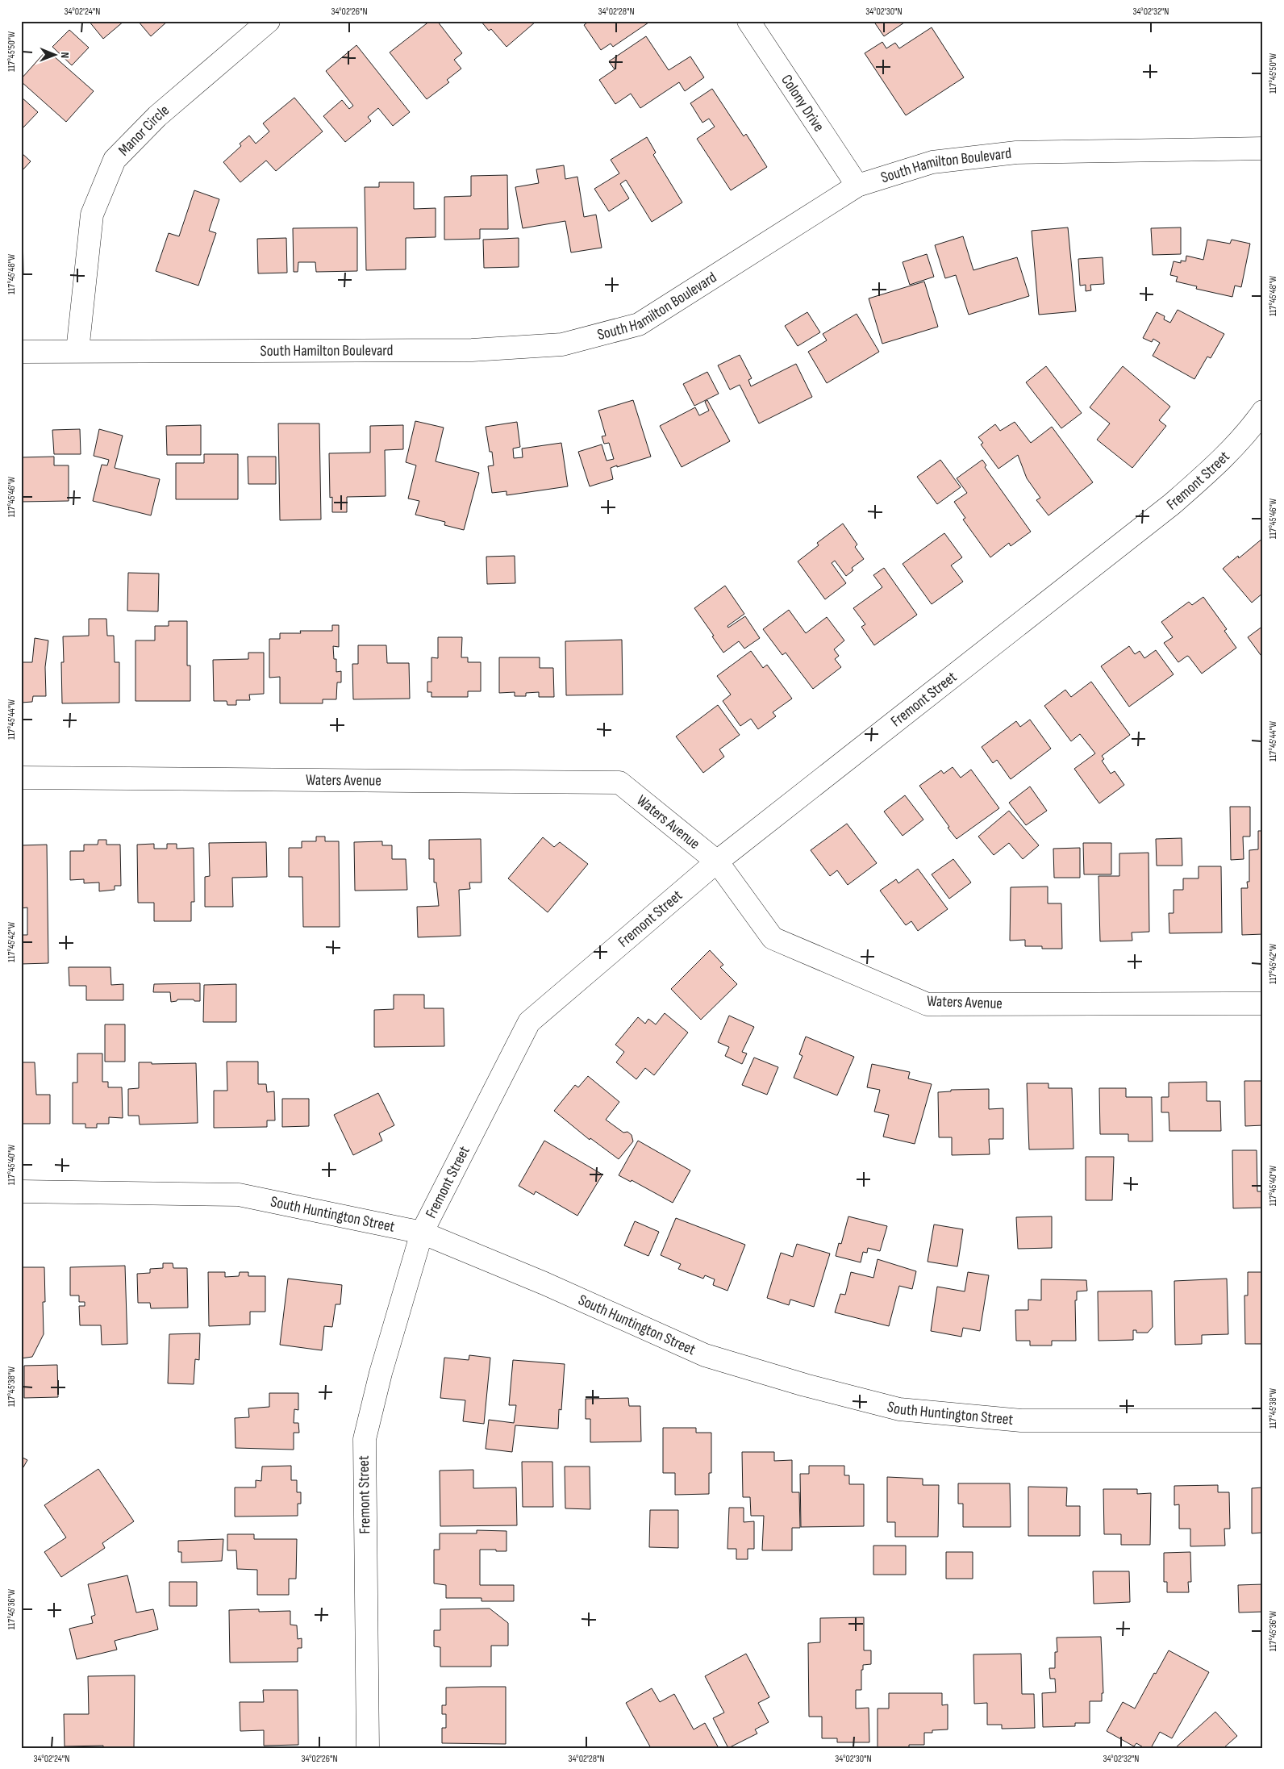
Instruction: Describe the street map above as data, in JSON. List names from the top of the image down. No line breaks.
{"streets":{"street":["Colony Drive","Manor Circle","South Hamilton Boulevard","Fremont Street","Waters Avenue","South Huntington Street"]},"crossings":[["Colony Drive","South Hamilton Boulevard"],["Manor Circle","South Hamilton Boulevard"],["Fremont Street","Waters Avenue"],["Fremont Street","South Huntington Street"]],"north":"right","coordinates":["34°02'24\"N","34°02'26\"N","34°02'28\"N","34°02'30\"N","34°02'32\"N","117°45'50\"W","117°45'48\"W","117°45'46\"W","117°45'44\"W","117°45'42\"W","117°45'40\"W","117°45'38\"W","117°45'36\"W"]}
